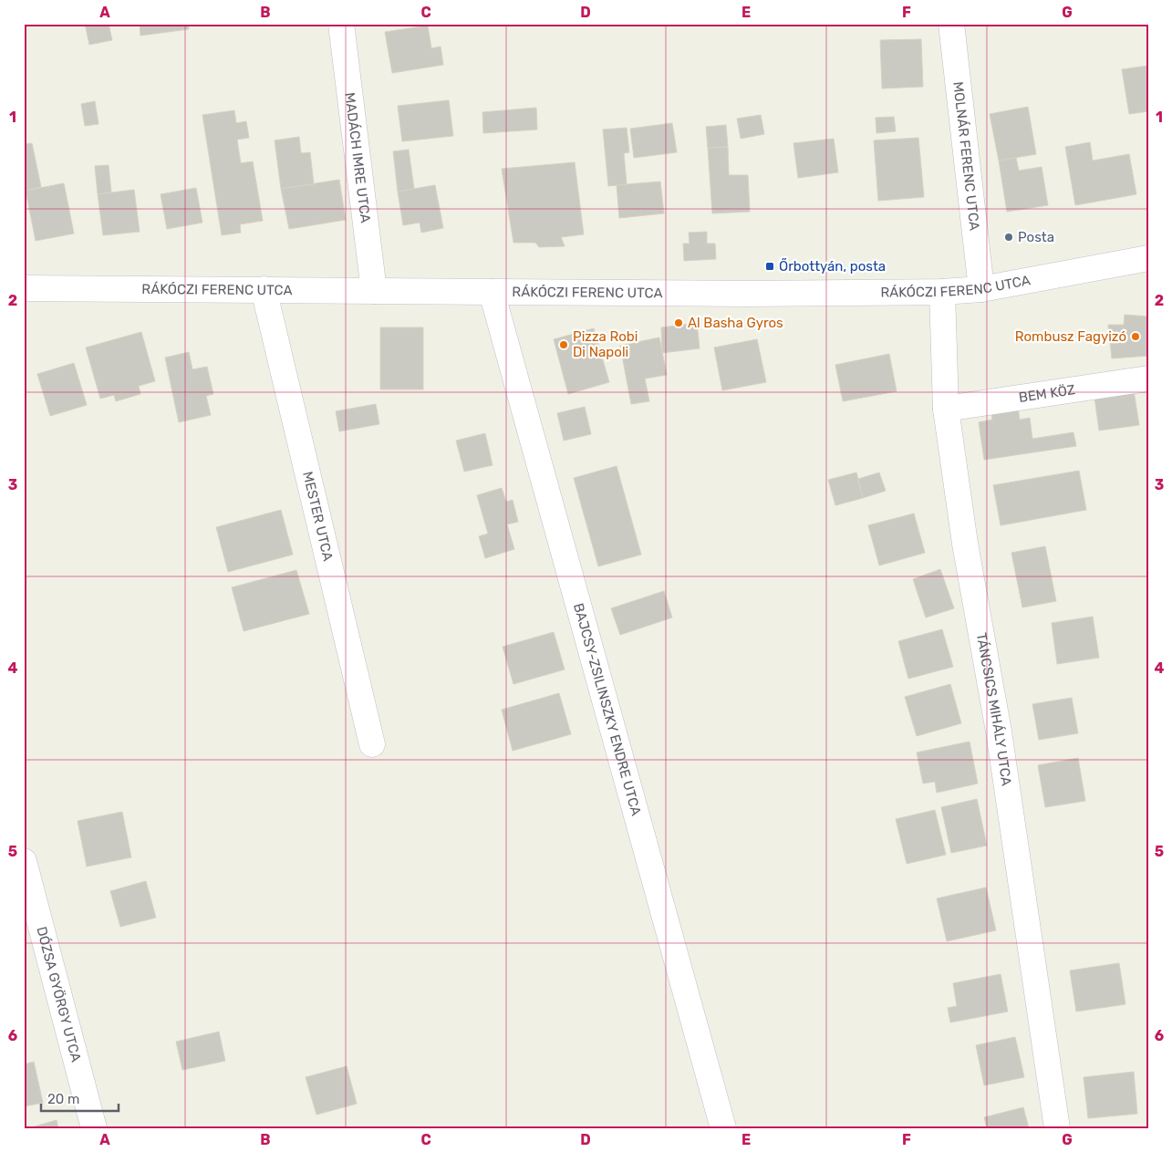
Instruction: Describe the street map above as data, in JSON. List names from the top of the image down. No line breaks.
{"streets":{"street":["MADÁCH IMRE UTCA","MOLNÁR FERENC UTCA","RÁKÓCZI FERENC UTCA","BEM KÖZ","MESTER UTCA","BAJCSY-ZSILINSZKY ENDRE UTCA","TÁNCSICS MIHÁLY UTCA","DÓZSA GYÖRGY UTCA"]},"crossings":[["MADÁCH IMRE UTCA","RÁKÓCZI FERENC UTCA"],["MOLNÁR FERENC UTCA","RÁKÓCZI FERENC UTCA"],["RÁKÓCZI FERENC UTCA","MESTER UTCA"],["RÁKÓCZI FERENC UTCA","BAJCSY-ZSILINSZKY ENDRE UTCA"],["RÁKÓCZI FERENC UTCA","TÁNCSICS MIHÁLY UTCA"],["BEM KÖZ","TÁNCSICS MIHÁLY UTCA"]],"places":{"other":["Posta","Al Basha Gyros","Rombusz Fagyizó","Pizza Robi Di Napoli"],"transit":["Őrbottyán, posta"]},"scale_bar":"20 m","grid":{"columns":["A","B","C","D","E","F","G"],"rows":["1","2","3","4","5","6"]}}
